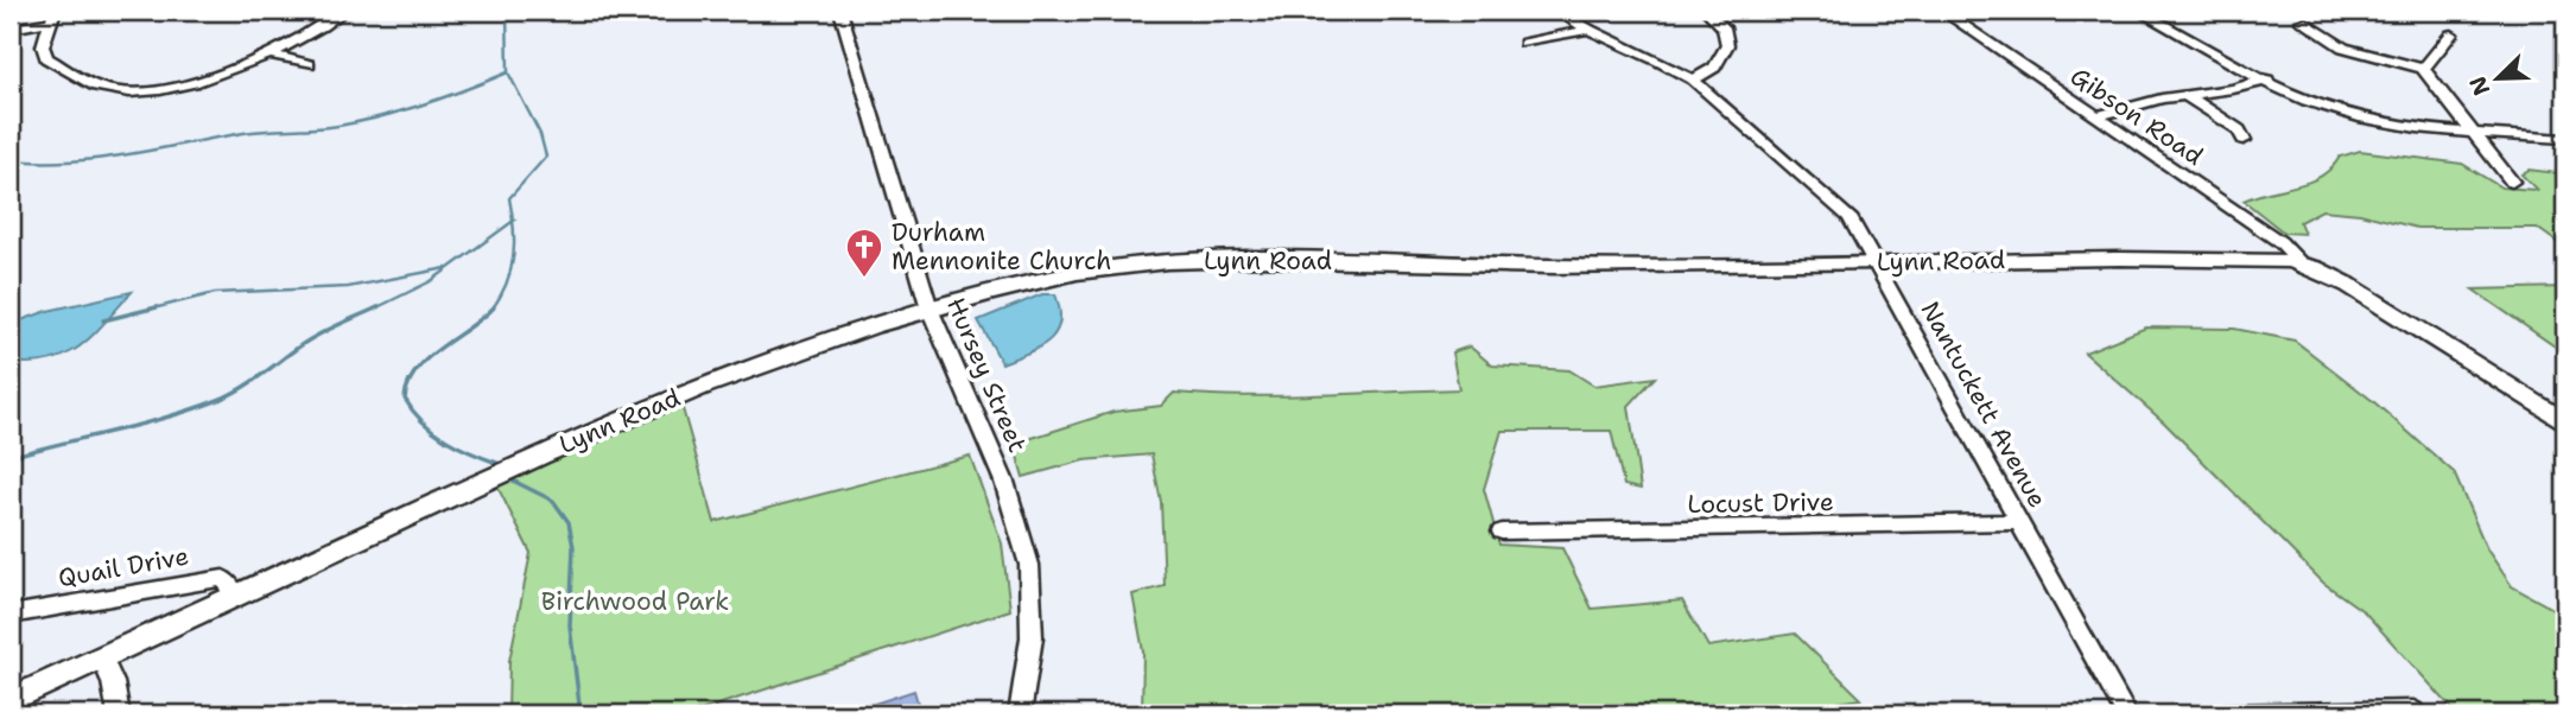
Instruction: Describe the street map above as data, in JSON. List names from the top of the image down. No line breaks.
{"streets":{"street":["Gibson Road","Lynn Road","Hursey Street","Nantuckett Avenue","Locust Drive","Quail Drive"]},"crossings":[["Gibson Road","Lynn Road"],["Lynn Road","Hursey Street"],["Lynn Road","Nantuckett Avenue"],["Lynn Road","Quail Drive"],["Nantuckett Avenue","Locust Drive"]],"parks":["Birchwood Park"],"places":{"church":["Durham Mennonite Church"]},"north":"bottom left"}
